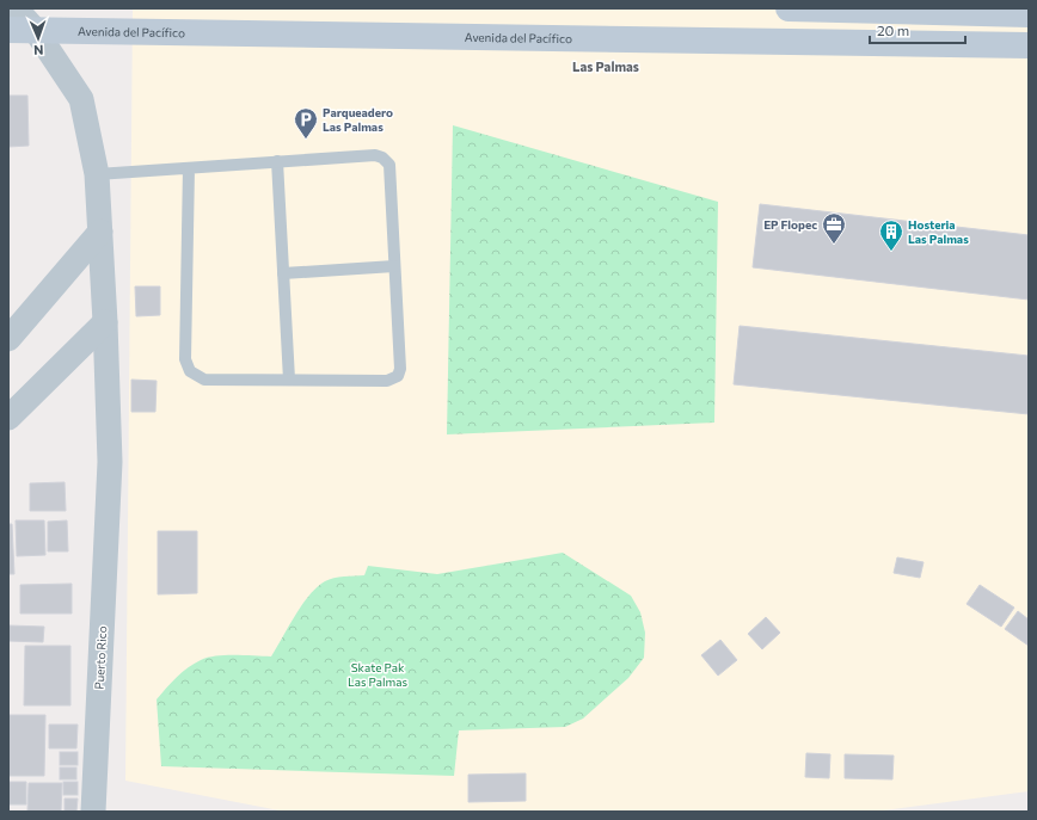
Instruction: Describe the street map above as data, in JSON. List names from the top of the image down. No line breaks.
{"streets":{"main road":["Avenida del Pacífico"],"street":["Puerto Rico"]},"crossings":[["Avenida del Pacífico","Puerto Rico"]],"districts":["Las Palmas"],"parks":["Skate Pak Las Palmas"],"places":{"parking":["Parqueadero Las Palmas"],"office":["EP Flopec"],"building":["Hosteria Las Palmas"]},"scale_bar":"20 m","north":"bottom"}
